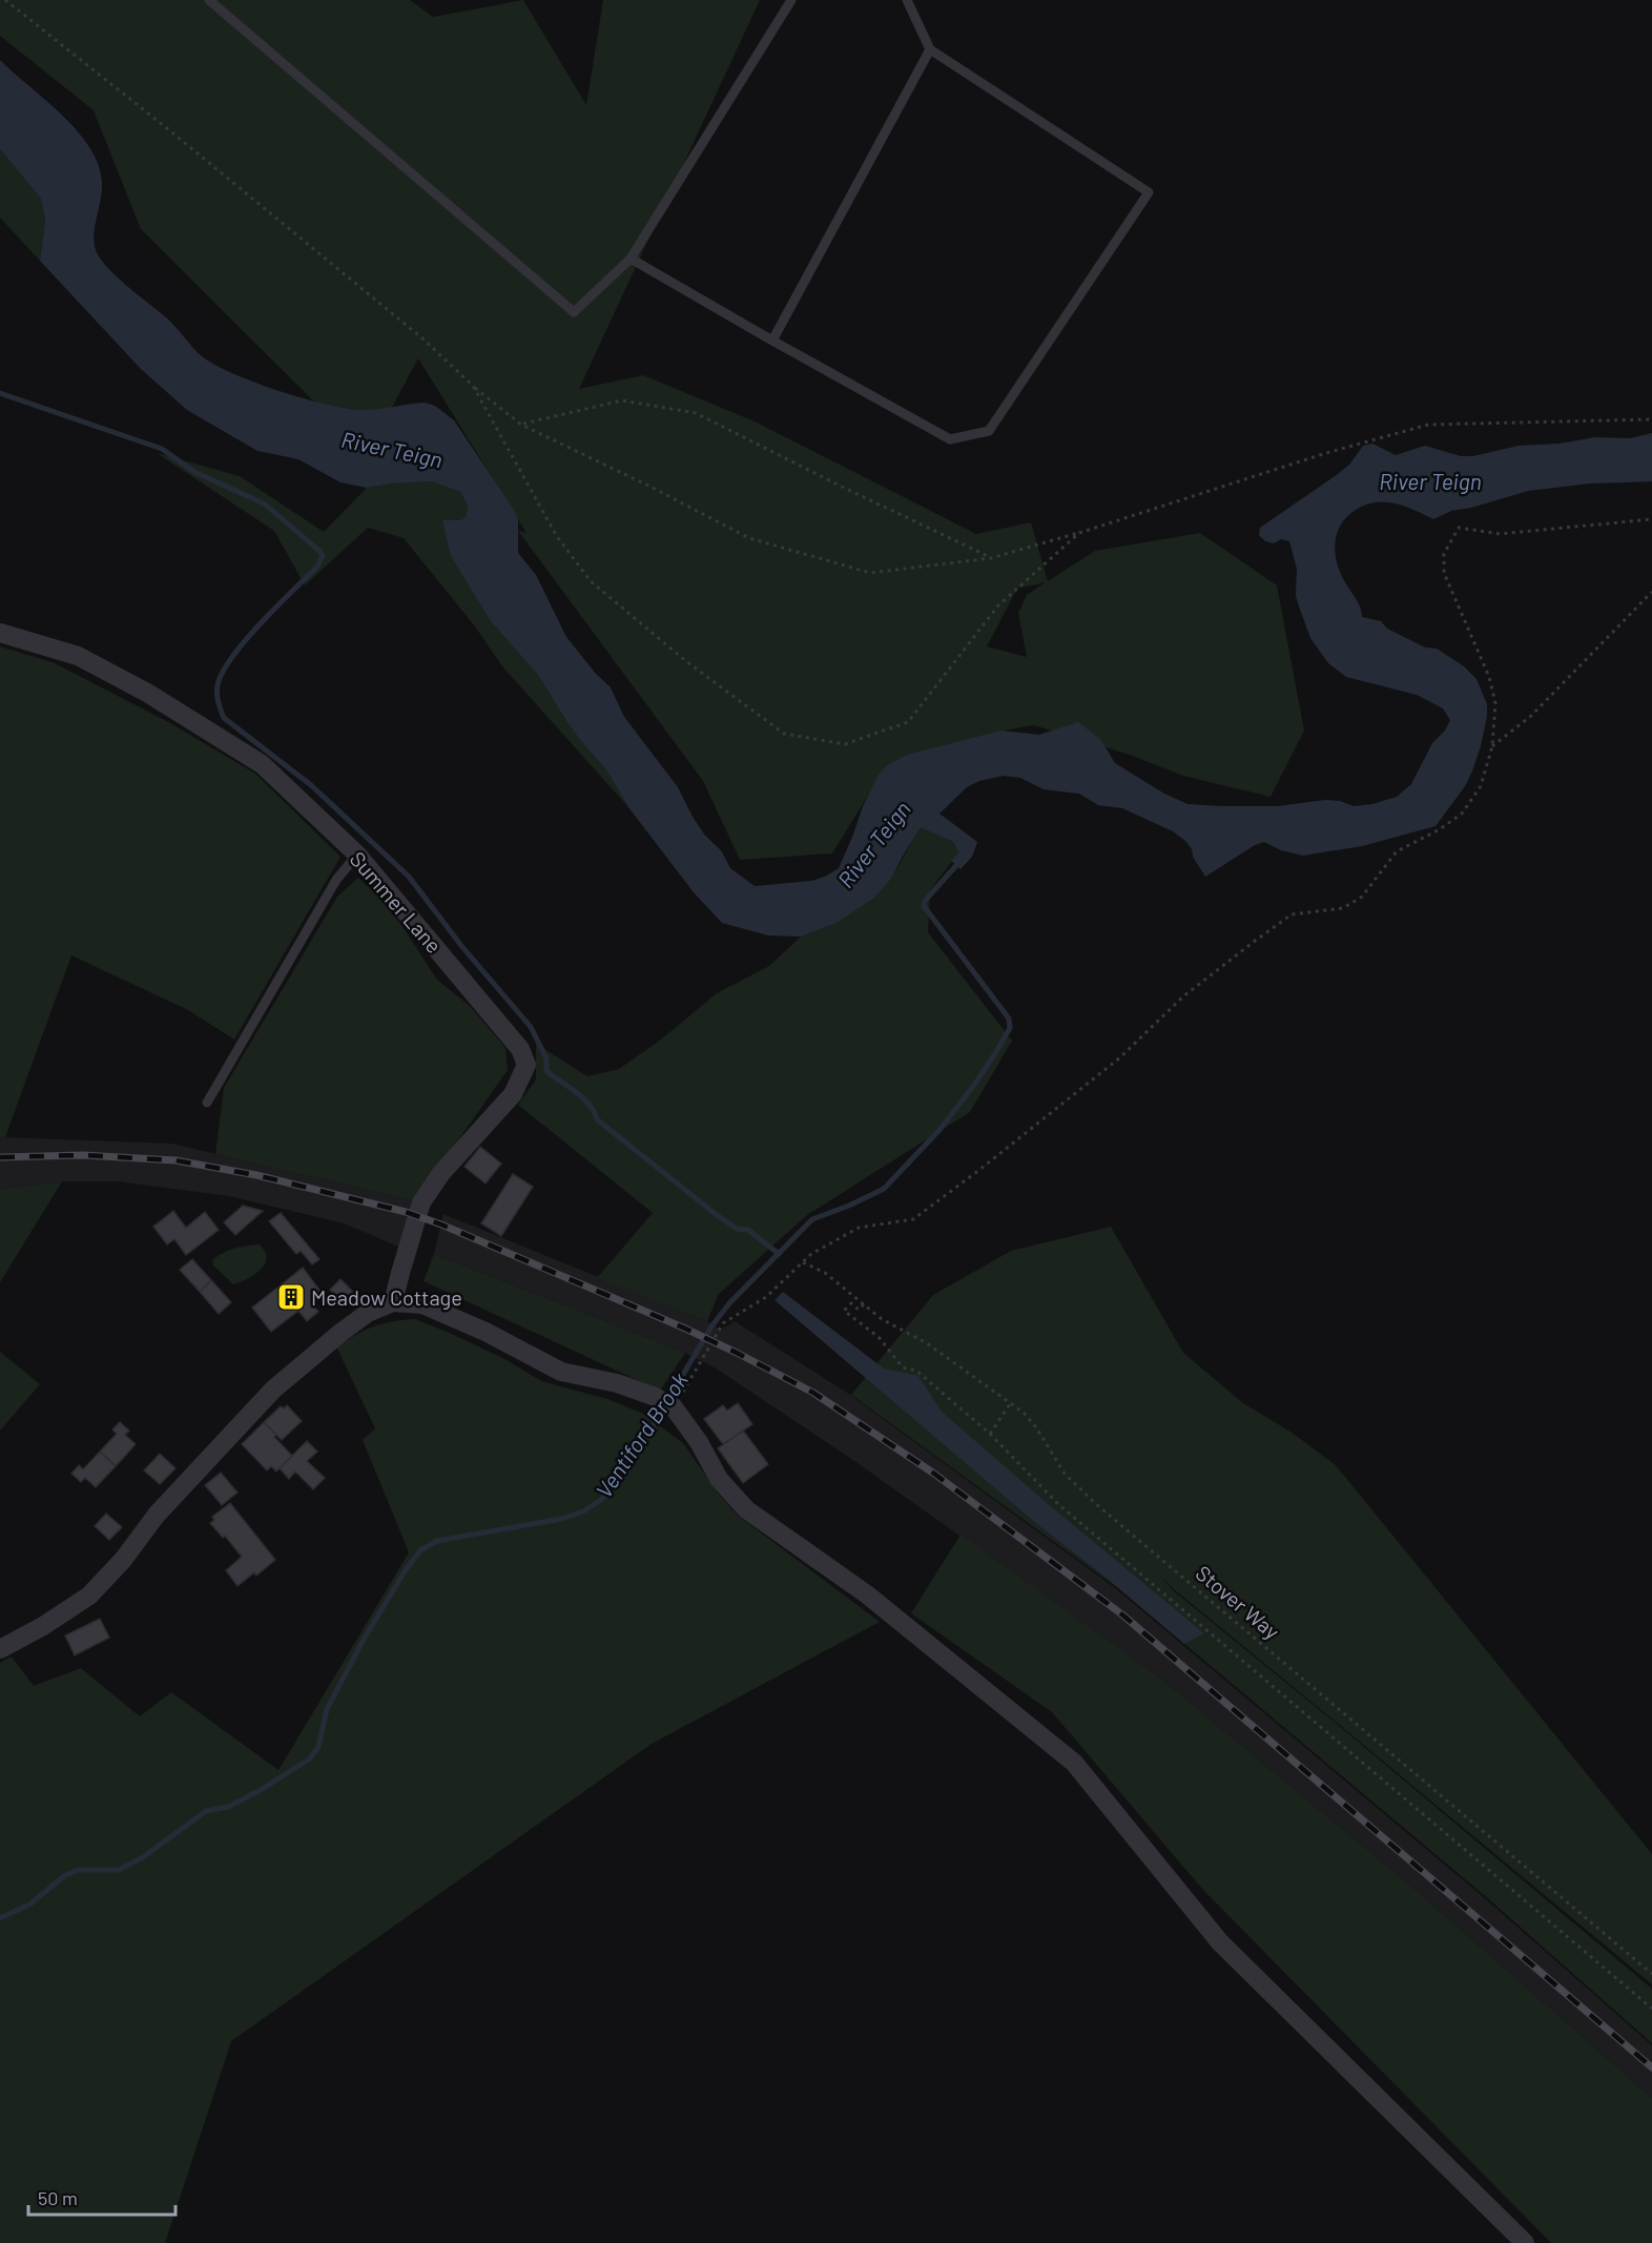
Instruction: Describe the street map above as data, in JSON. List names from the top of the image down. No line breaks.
{"streets":{"street":["Summer Lane"],"path":["Stover Way"]},"water":["River Teign","Ventiford Brook"],"places":{"building":["Meadow Cottage"]},"scale_bar":"50 m"}
